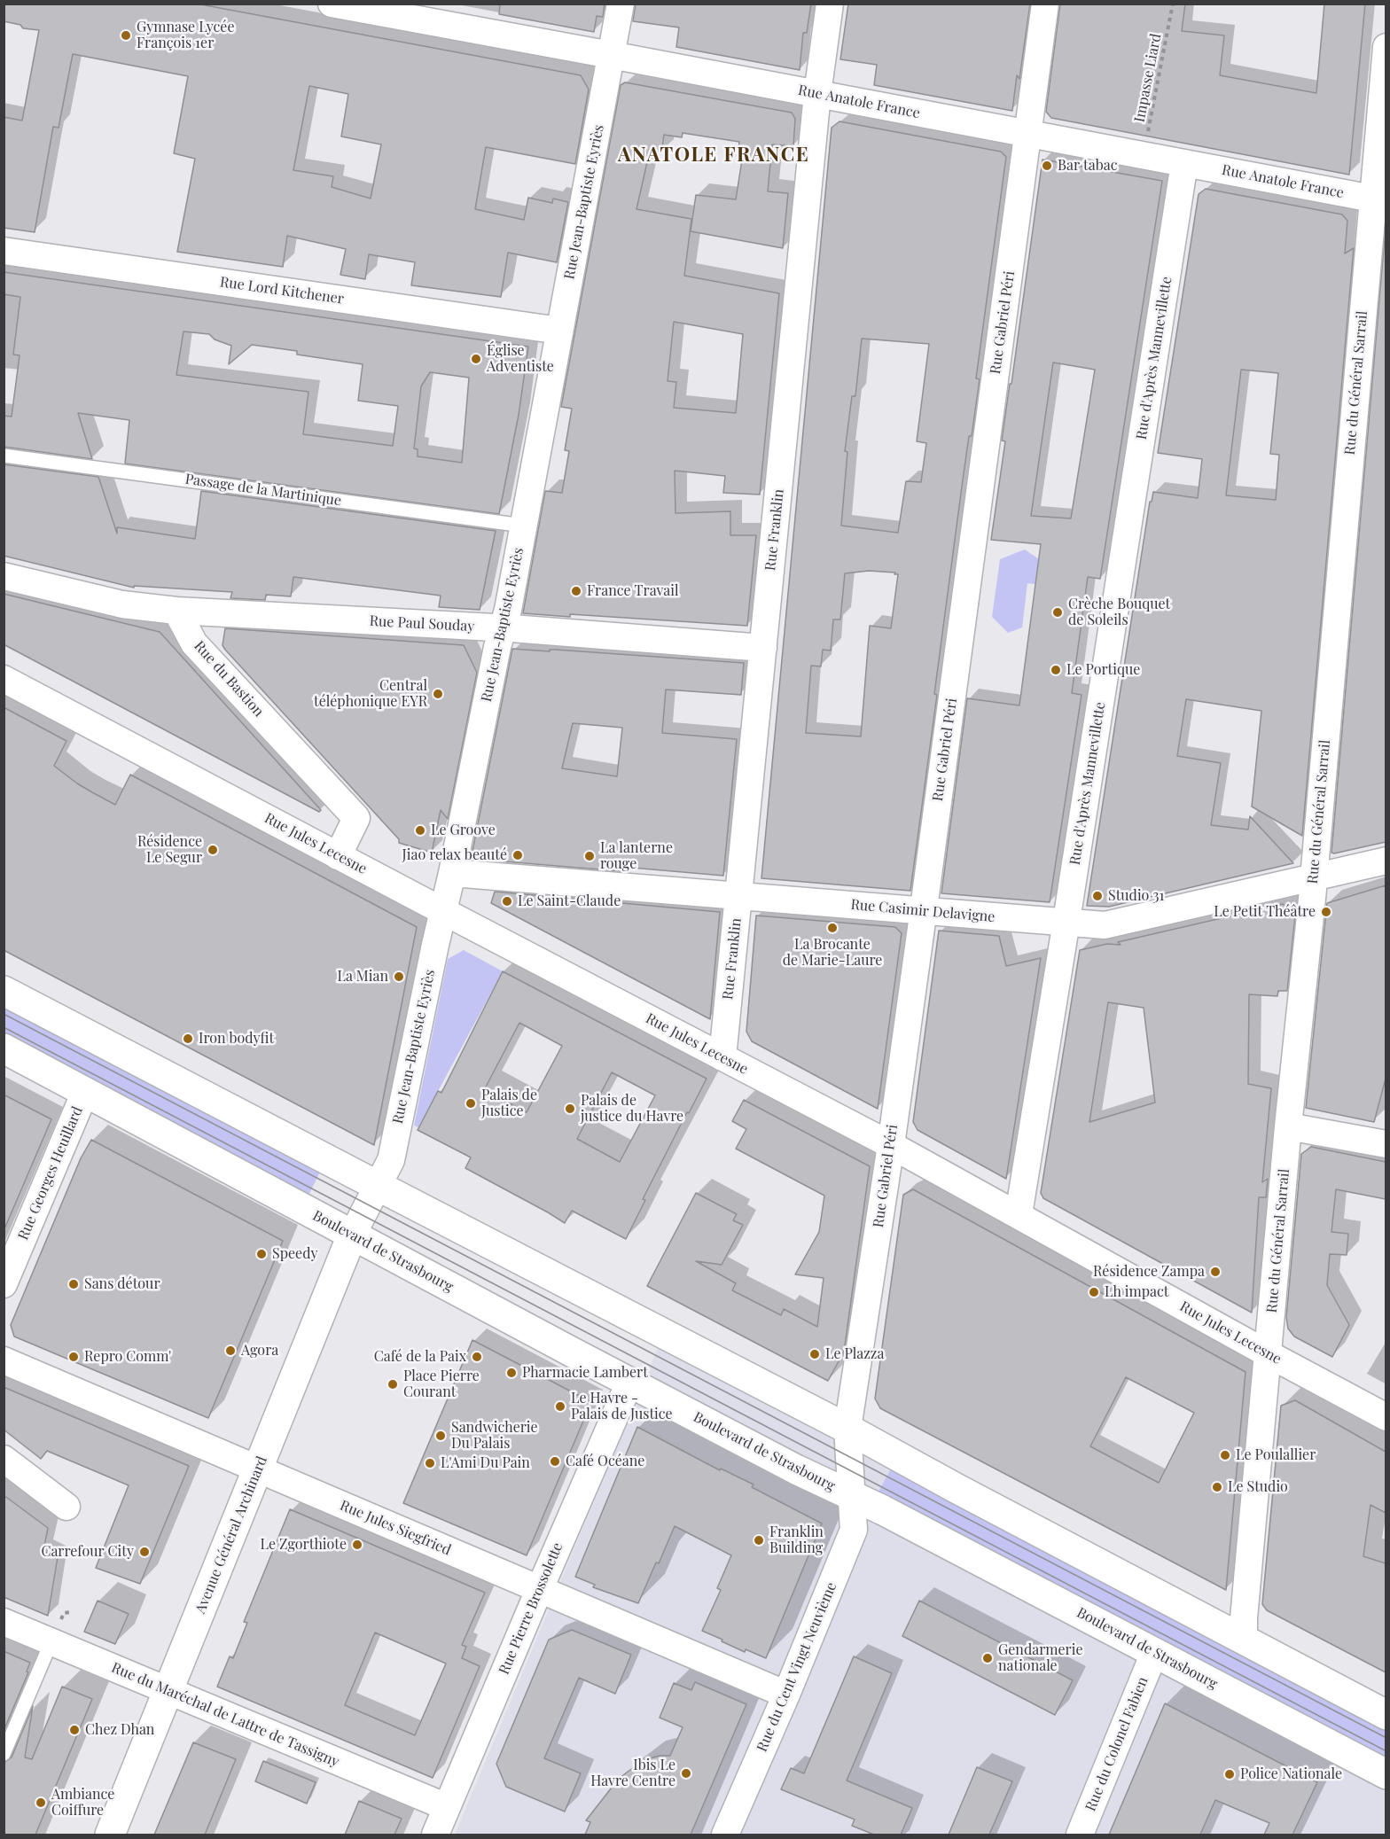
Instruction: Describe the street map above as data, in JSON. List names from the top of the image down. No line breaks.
{"streets":{"street":["Rue Anatole France","Rue Jean-Baptiste Eyriès","Rue Lord Kitchener","Rue Gabriel Péri","Rue d'Après Mannevillette","Rue du Général Sarrail","Rue Franklin","Rue Paul Souday","Rue du Bastion","Rue Jules Lecesne","Rue Casimir Delavigne","Rue Georges Heuillard","Boulevard de Strasbourg","Rue Jules Siegfried","Avenue Général Archinard","Rue Pierre Brossolette","Rue du Cent Vingt Neuvième","Rue du Maréchal de Lattre de Tassigny","Rue du Colonel Fabien"],"lane":["Passage de la Martinique"],"path":["Impasse Liard"]},"crossings":[["Impasse Liard","Rue Anatole France"],["Rue Anatole France","Rue Jean-Baptiste Eyriès"],["Rue Anatole France","Rue Gabriel Péri"],["Rue Anatole France","Rue d'Après Mannevillette"],["Rue Anatole France","Rue du Général Sarrail"],["Rue Anatole France","Rue Franklin"],["Rue Jean-Baptiste Eyriès","Rue Lord Kitchener"],["Rue Jean-Baptiste Eyriès","Passage de la Martinique"],["Rue Jean-Baptiste Eyriès","Rue Paul Souday"],["Rue Jean-Baptiste Eyriès","Rue Jules Lecesne"],["Rue Jean-Baptiste Eyriès","Rue Casimir Delavigne"],["Rue Jean-Baptiste Eyriès","Boulevard de Strasbourg"],["Rue Jean-Baptiste Eyriès","Avenue Général Archinard"],["Rue Gabriel Péri","Rue Jules Lecesne"],["Rue Gabriel Péri","Rue Casimir Delavigne"],["Rue Gabriel Péri","Boulevard de Strasbourg"],["Rue Gabriel Péri","Rue du Cent Vingt Neuvième"],["Rue d'Après Mannevillette","Rue Jules Lecesne"],["Rue d'Après Mannevillette","Rue Casimir Delavigne"],["Rue du Général Sarrail","Rue Jules Lecesne"],["Rue du Général Sarrail","Rue Casimir Delavigne"],["Rue Franklin","Rue Paul Souday"],["Rue Franklin","Rue Jules Lecesne"],["Rue Franklin","Rue Casimir Delavigne"],["Rue Paul Souday","Rue du Bastion"],["Rue du Bastion","Rue Jules Lecesne"],["Rue Georges Heuillard","Boulevard de Strasbourg"],["Boulevard de Strasbourg","Avenue Général Archinard"],["Boulevard de Strasbourg","Rue Pierre Brossolette"],["Boulevard de Strasbourg","Rue du Cent Vingt Neuvième"],["Boulevard de Strasbourg","Rue du Colonel Fabien"],["Rue Jules Siegfried","Avenue Général Archinard"],["Rue Jules Siegfried","Rue Pierre Brossolette"],["Rue Jules Siegfried","Rue du Cent Vingt Neuvième"],["Avenue Général Archinard","Rue du Maréchal de Lattre de Tassigny"],["Rue Pierre Brossolette","Rue du Maréchal de Lattre de Tassigny"]],"districts":["ANATOLE FRANCE"],"places":["Gymnase Lycée François 1er","Bar tabac","Église Adventiste","France Travail","Crèche Bouquet de Soleils","Le Portique","Central téléphonique EYR","Le Groove","Résidence Le Segur","Jiao relax beauté","La lanterne rouge","Studio 31","Le Saint-Claude","Le Petit Théâtre","La Brocante de Marie-Laure","La Mian","Iron bodyfit","Palais de Justice","Palais de justice du Havre","Speedy","Résidence Zampa","Sans détour","Lh impact","Agora","Le Plazza","Repro Comm'","Café de la Paix","Pharmacie Lambert","Place Pierre Courant","Le Havre - Palais de Justice","Sandwicherie Du Palais","Le Poulallier","Café Océane","L'Ami Du Pain","Le Studio","Franklin Building","Le Zgorthiote","Carrefour City","Gendarmerie nationale","Chez Dhan","Ibis Le Havre Centre","Police Nationale","Ambiance Coiffure"]}
